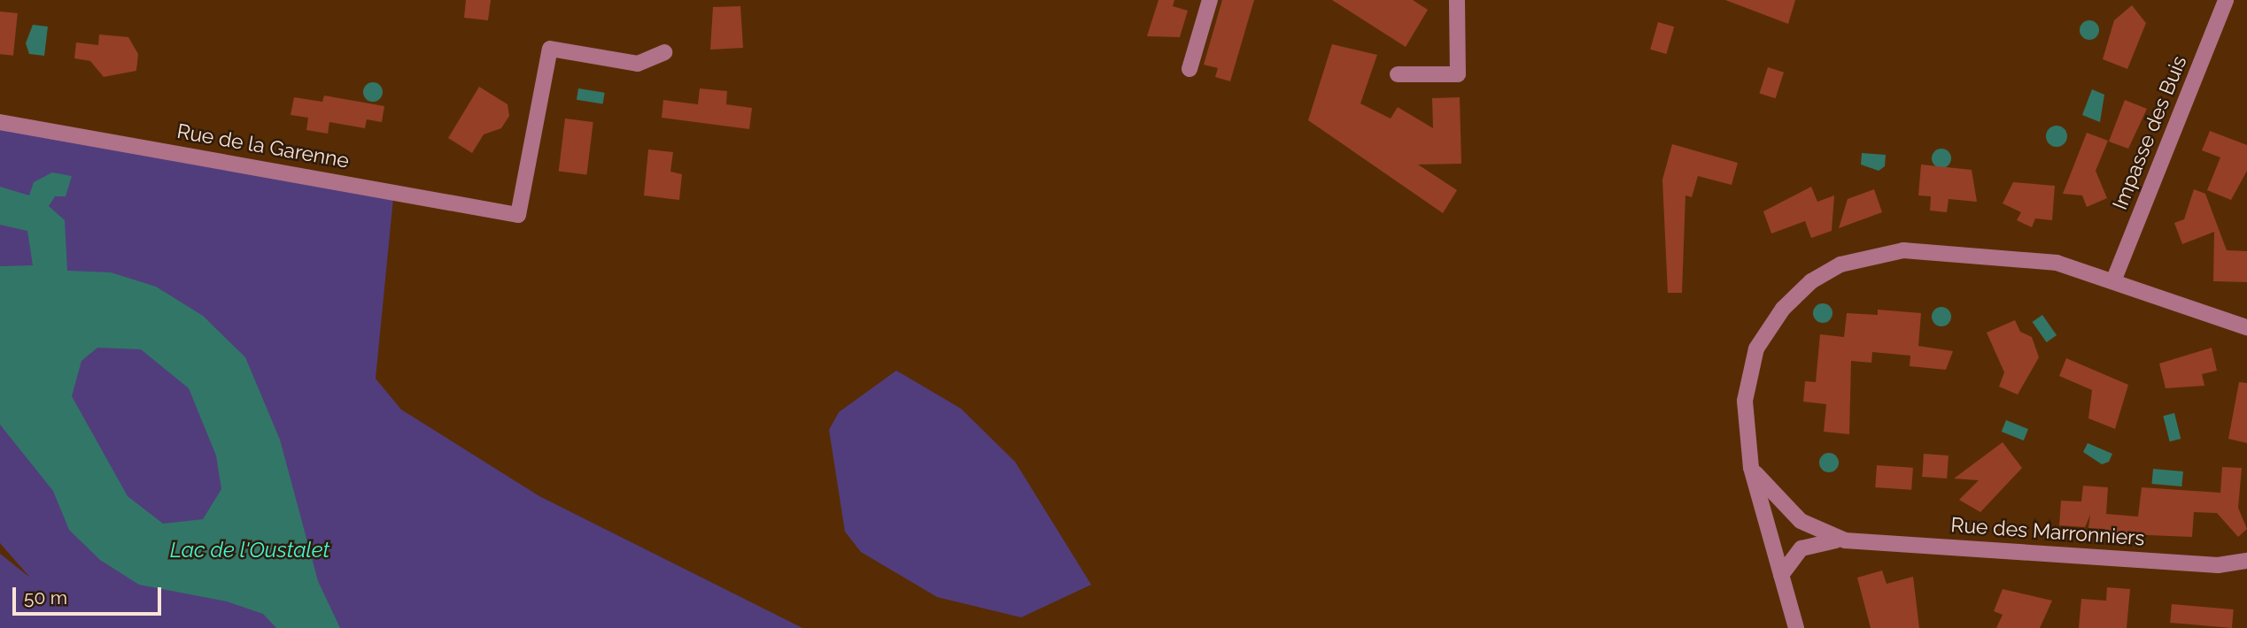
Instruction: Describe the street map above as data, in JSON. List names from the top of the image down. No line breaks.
{"streets":{"street":["Impasse des Buis","Rue de la Garenne","Rue des Marronniers"]},"water":["Lac de l'Oustalet"],"scale_bar":"50 m"}
